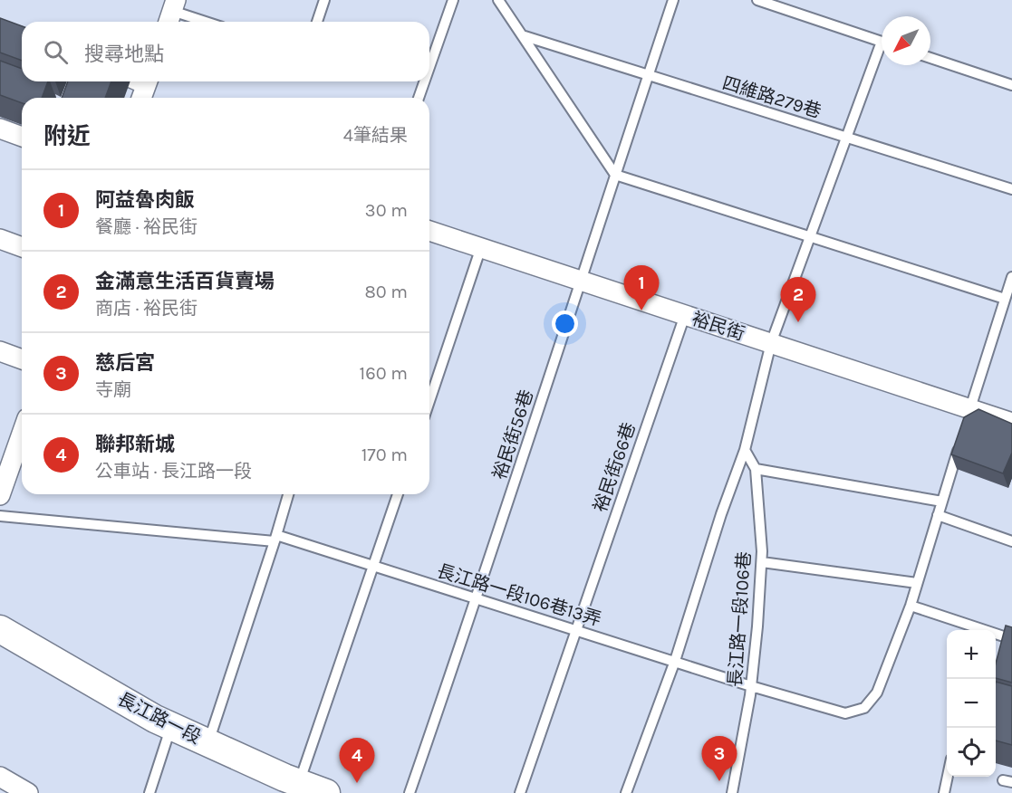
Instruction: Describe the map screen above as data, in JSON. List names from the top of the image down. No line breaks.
{"streets":{"street":["裕民街","長江路一段"],"lane":["四維路279巷","裕民街56巷","裕民街66巷","長江路一段106巷13弄","長江路一段106巷"]},"crossings":[["四維路279巷","裕民街56巷"],["裕民街","裕民街56巷"],["裕民街","裕民街66巷"],["裕民街56巷","長江路一段106巷13弄"],["裕民街66巷","長江路一段106巷13弄"],["長江路一段106巷13弄","長江路一段106巷"]],"north":"bottom left","page":{"search":"搜尋地點","heading":["附近","4筆結果"],"list":[{"mark":"1","name":"阿益魯肉飯","note":"餐廳 · 裕民街","value":"30 m"},{"mark":"2","name":"金滿意生活百貨賣場","note":"商店 · 裕民街","value":"80 m"},{"mark":"3","name":"慈后宮","note":"寺廟","value":"160 m"},{"mark":"4","name":"聯邦新城","note":"公車站 · 長江路一段","value":"170 m"}],"pins":["1","2","3","4"],"map_buttons":["+","−"]}}
